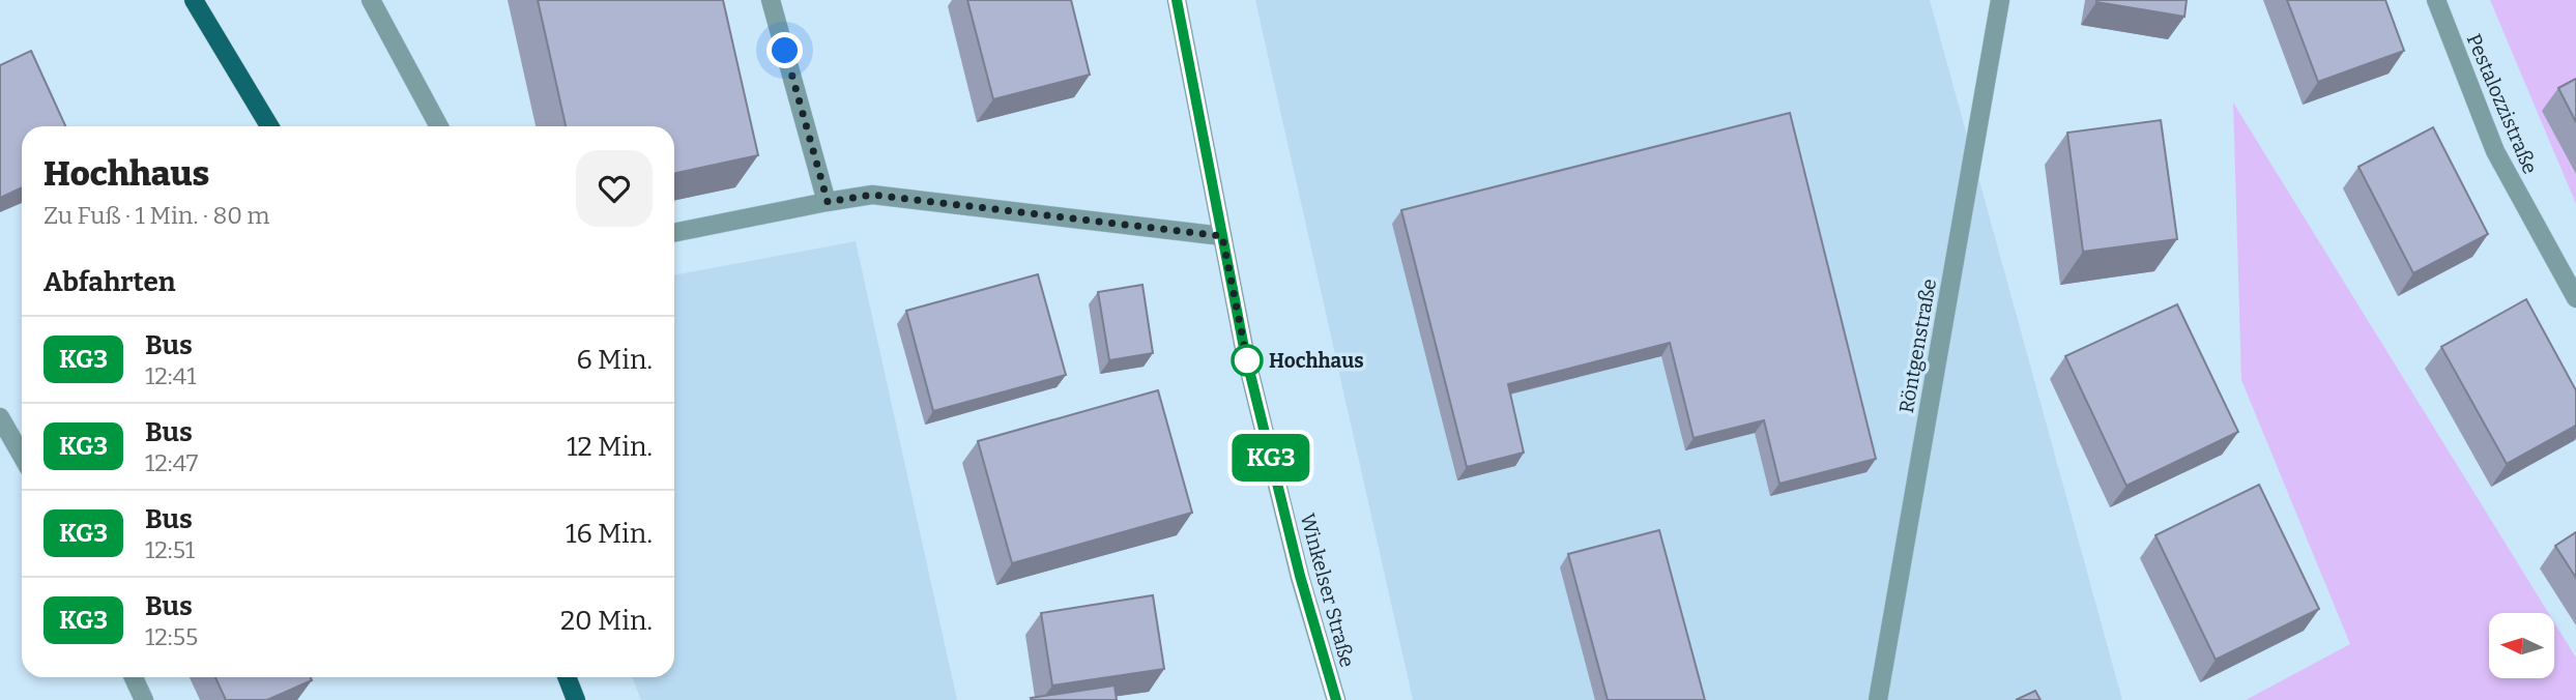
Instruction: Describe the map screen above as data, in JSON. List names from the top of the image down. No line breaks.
{"streets":{"street":["Pestalozzistraße","Röntgenstraße","Winkelser Straße"]},"places":["Hochhaus"],"lines":["bus line KG3"],"north":"left","page":{"on_map":"KG3","heading":[["Hochhaus","Zu Fuß · 1 Min. · 80 m"],"Abfahrten"],"list":[{"mark":"KG3","name":"Bus","note":"12:41","value":"6 Min."},{"mark":"KG3","name":"Bus","note":"12:47","value":"12 Min."},{"mark":"KG3","name":"Bus","note":"12:51","value":"16 Min."},{"mark":"KG3","name":"Bus","note":"12:55","value":"20 Min."}]}}
